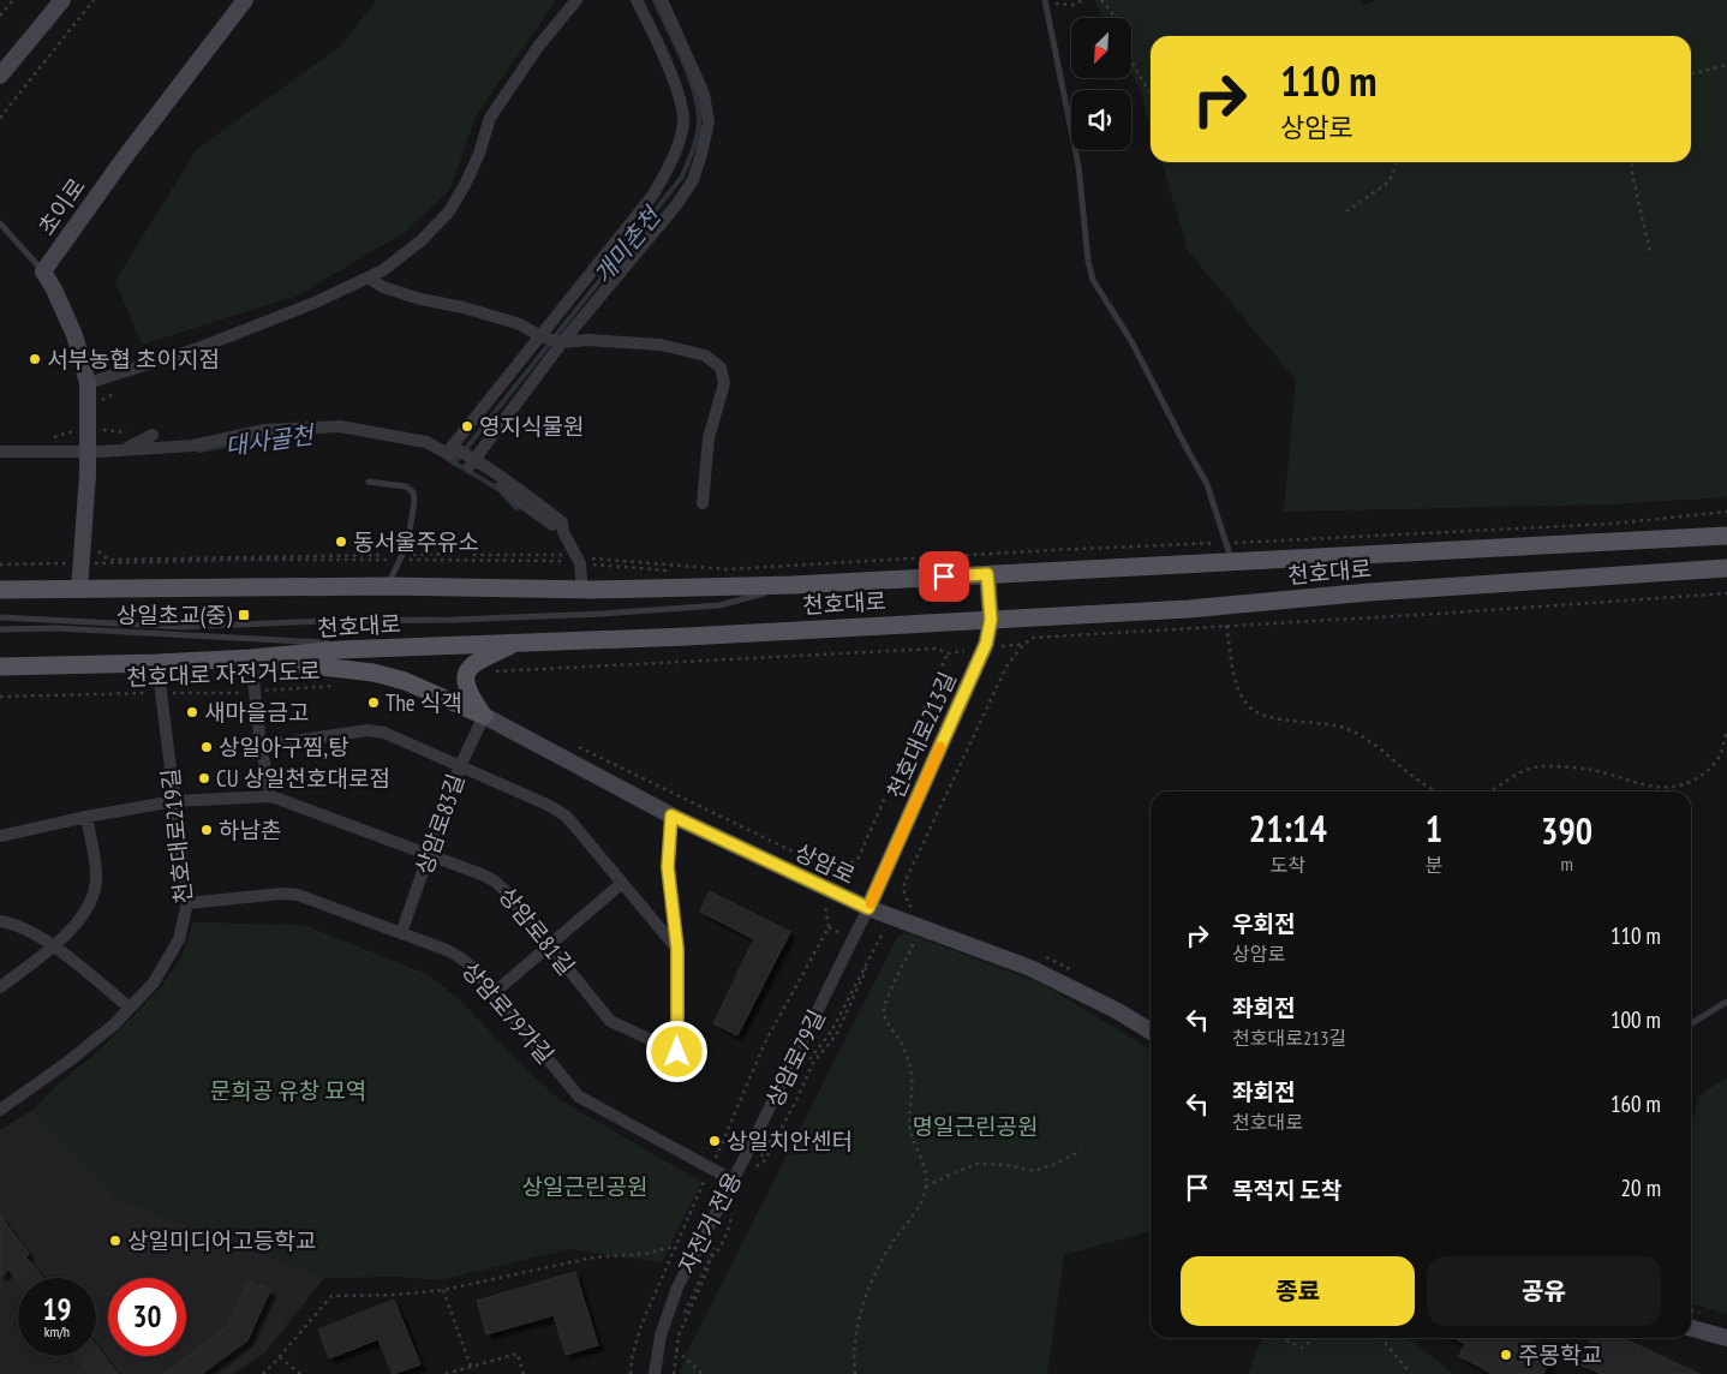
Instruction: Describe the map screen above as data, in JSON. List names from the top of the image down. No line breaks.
{"streets":{"main road":["천호대로"],"street":["초이로","천호대로213길","상암로83길","천호대로219길","상암로","상암로81길","상암로79가길","상암로79길"],"path":["천호대로 자전거도로","자전거 전용"]},"crossings":[["천호대로","천호대로213길"],["천호대로","천호대로219길"],["천호대로 자전거도로","천호대로219길"],["천호대로213길","상암로"],["천호대로213길","상암로79길"],["상암로83길","상암로"],["상암로83길","상암로81길"],["상암로83길","상암로79가길"],["천호대로219길","상암로81길"],["천호대로219길","상암로79가길"],["상암로","상암로81길"],["상암로","상암로79길"],["상암로79가길","상암로79길"]],"water":["개미촌천","대사골천"],"parks":["문희공 유창 묘역","명일근린공원","상일근린공원"],"places":{"other":["서부농협 초이지점","영지식물원","동서울주유소","The 식객","새마을금고","상일아구찜,탕","CU 상일천호대로점","하남촌","상일치안센터","상일미디어고등학교","주몽학교"],"transit":["상일초교(중)"]},"north":"bottom left","page":{"turn":["110 m","상암로"],"eta":["21:14","도착","1","분","390","m"],"list":[{"name":"우회전","note":"상암로","value":"110 m"},{"name":"좌회전","note":"천호대로213길","value":"100 m"},{"name":"좌회전","note":"천호대로","value":"160 m"},{"name":"목적지 도착","value":"20 m"}],"buttons":["종료","공유"],"speed":"19 km/h","limit":"30"}}
